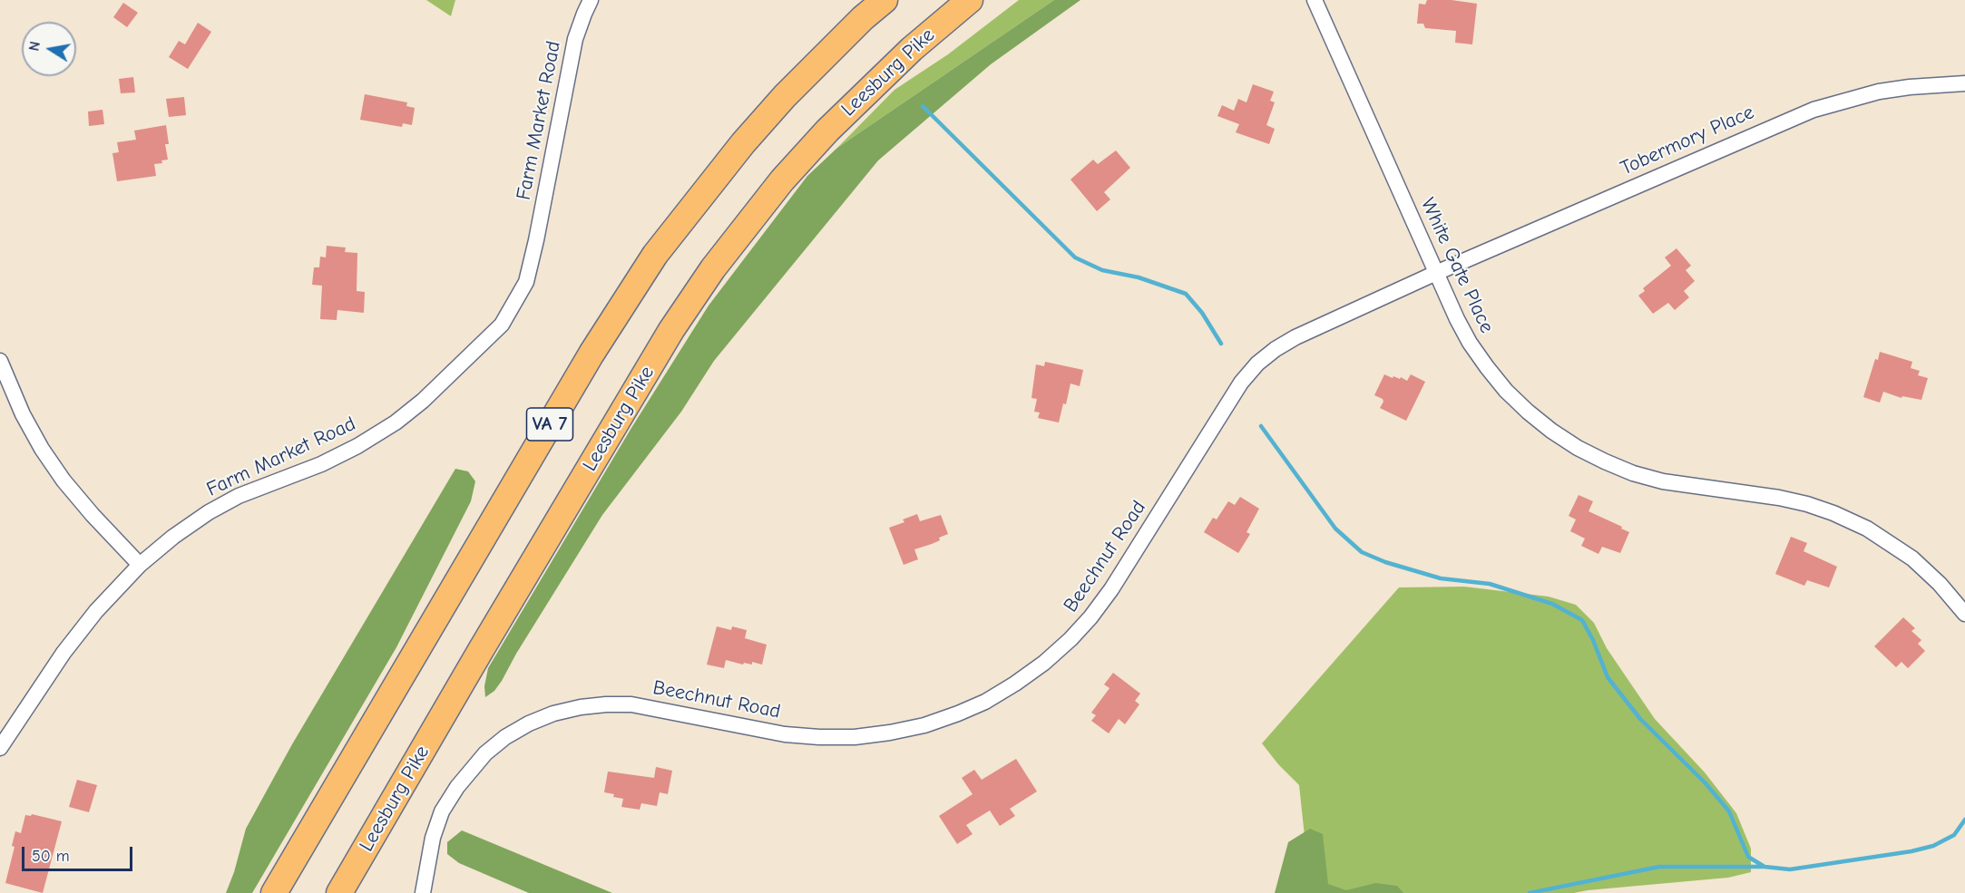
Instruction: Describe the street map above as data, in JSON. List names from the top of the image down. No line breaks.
{"streets":{"highway":["Leesburg Pike","VA 7"],"street":["Farm Market Road","Tobermory Place","White Gate Place","Beechnut Road"]},"crossings":[["Tobermory Place","White Gate Place"],["Tobermory Place","Beechnut Road"],["White Gate Place","Beechnut Road"]],"scale_bar":"50 m","north":"left"}
